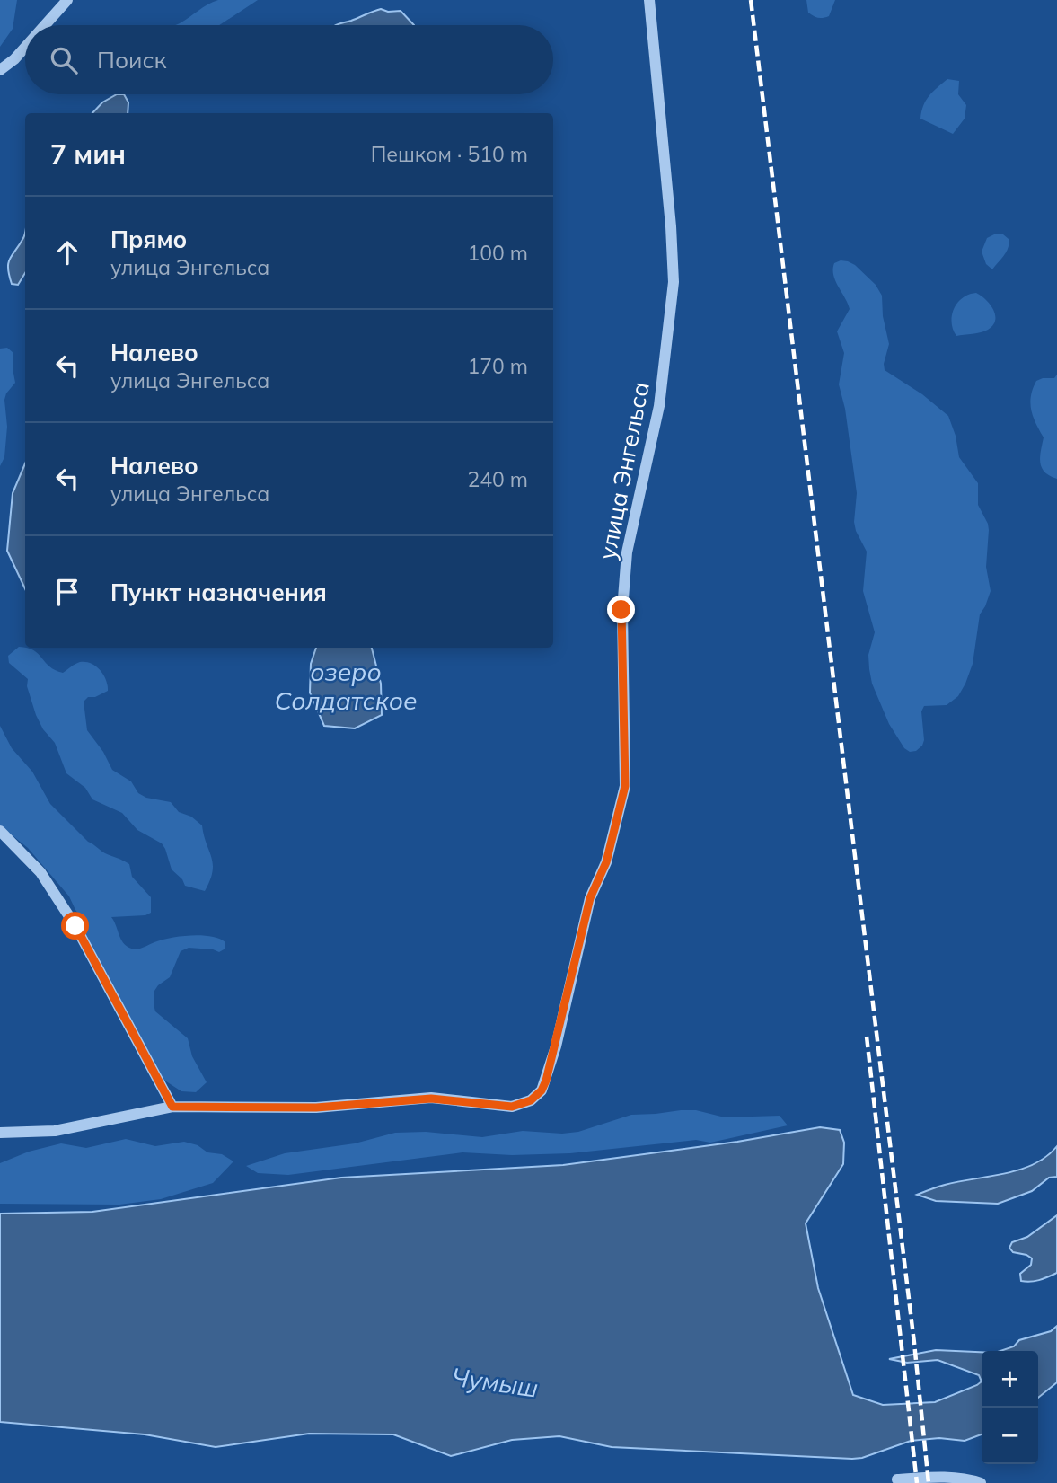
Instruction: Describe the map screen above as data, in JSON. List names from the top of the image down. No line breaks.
{"streets":{"street":["улица Энгельса"]},"water":["озеро Солдатское","Чумыш"],"page":{"search":"Поиск","heading":["7 мин","Пешком · 510 m"],"list":[["Прямо","улица Энгельса","100 m"],["Налево","улица Энгельса","170 m"],["Налево","улица Энгельса","240 m"],"Пункт назначения"],"map_buttons":["+","−"]}}
